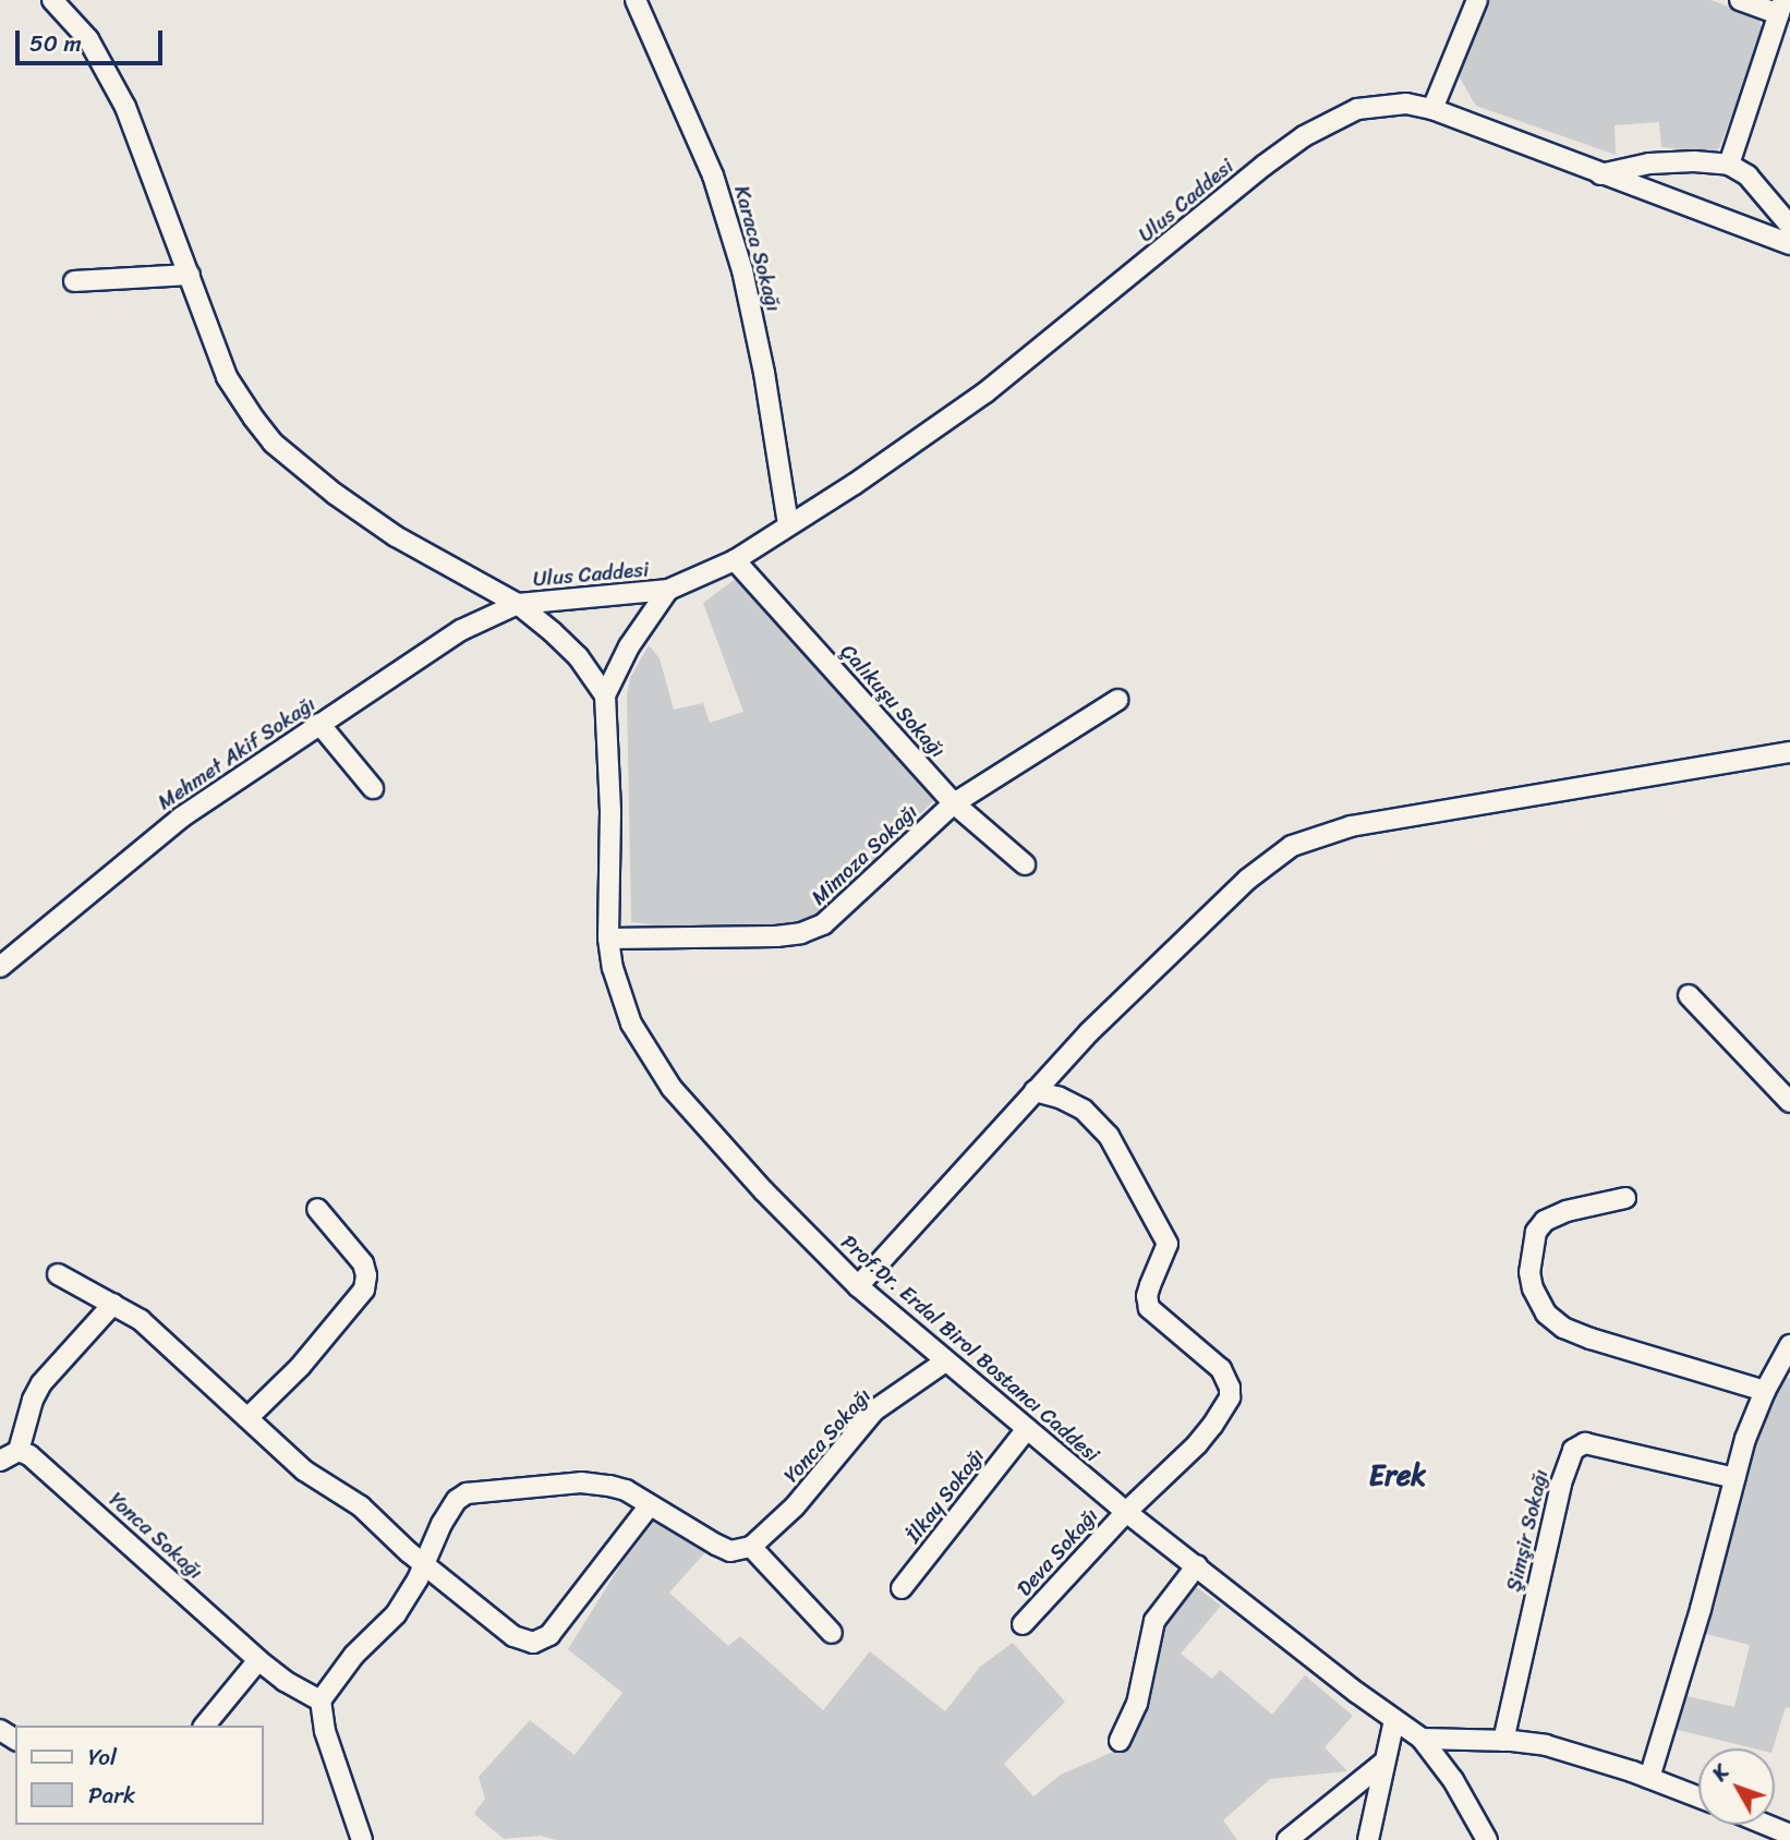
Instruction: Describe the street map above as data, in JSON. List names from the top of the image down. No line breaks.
{"streets":{"street":["Ulus Caddesi","Karaca Sokağı","Çalıkuşu Sokağı","Mehmet Akif Sokağı","Mimoza Sokağı","Prof.Dr. Erdal Birol Bostancı Caddesi","Yonca Sokağı","İlkay Sokağı","Şimşir Sokağı","Deva Sokağı"]},"crossings":[["Ulus Caddesi","Karaca Sokağı"],["Ulus Caddesi","Çalıkuşu Sokağı"],["Ulus Caddesi","Mehmet Akif Sokağı"],["Ulus Caddesi","Prof.Dr. Erdal Birol Bostancı Caddesi"],["Çalıkuşu Sokağı","Mimoza Sokağı"],["Mimoza Sokağı","Prof.Dr. Erdal Birol Bostancı Caddesi"],["Prof.Dr. Erdal Birol Bostancı Caddesi","Yonca Sokağı"],["Prof.Dr. Erdal Birol Bostancı Caddesi","İlkay Sokağı"],["Prof.Dr. Erdal Birol Bostancı Caddesi","Deva Sokağı"]],"districts":["Erek"],"legend":["Yol","Park"],"scale_bar":"50 m","north":"top left"}
